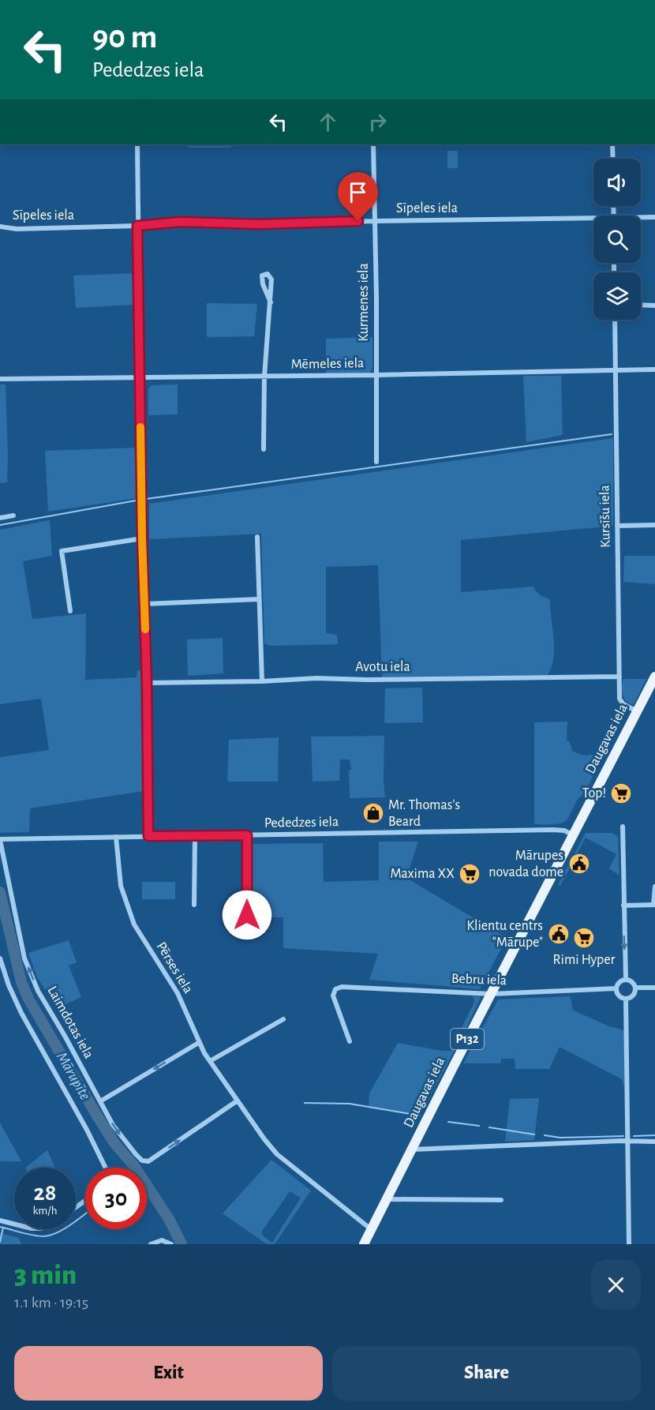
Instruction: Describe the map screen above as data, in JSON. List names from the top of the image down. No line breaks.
{"streets":{"main road":["Daugavas iela","P132"],"street":["Sīpeles iela","Kurmenes iela","Mēmeles iela","Kursīšu iela","Avotu iela","Pededzes iela","Pērses iela","Bebru iela","Laimdotas iela"]},"crossings":[["Sīpeles iela","Kurmenes iela"],["Kurmenes iela","Mēmeles iela"],["Mēmeles iela","Kursīšu iela"],["Kursīšu iela","Avotu iela"],["Kursīšu iela","Daugavas iela"],["Daugavas iela","Pededzes iela"],["Daugavas iela","Pērses iela"],["Daugavas iela","Bebru iela"],["Pededzes iela","Pērses iela"],["Pededzes iela","Laimdotas iela"]],"water":["Mārupīte"],"places":{"supermarket":["Top!","Maxima XX","Rimi Hyper"],"shop":["Mr. Thomas's Beard"],"public building":["Mārupes novada dome","Klientu centrs \"Mārupe\""]},"page":{"turn":["90 m","Pededzes iela"],"speed":"28 km/h","limit":"30","heading":["3 min","1.1 km · 19:15"],"buttons":["Exit","Share"]}}
